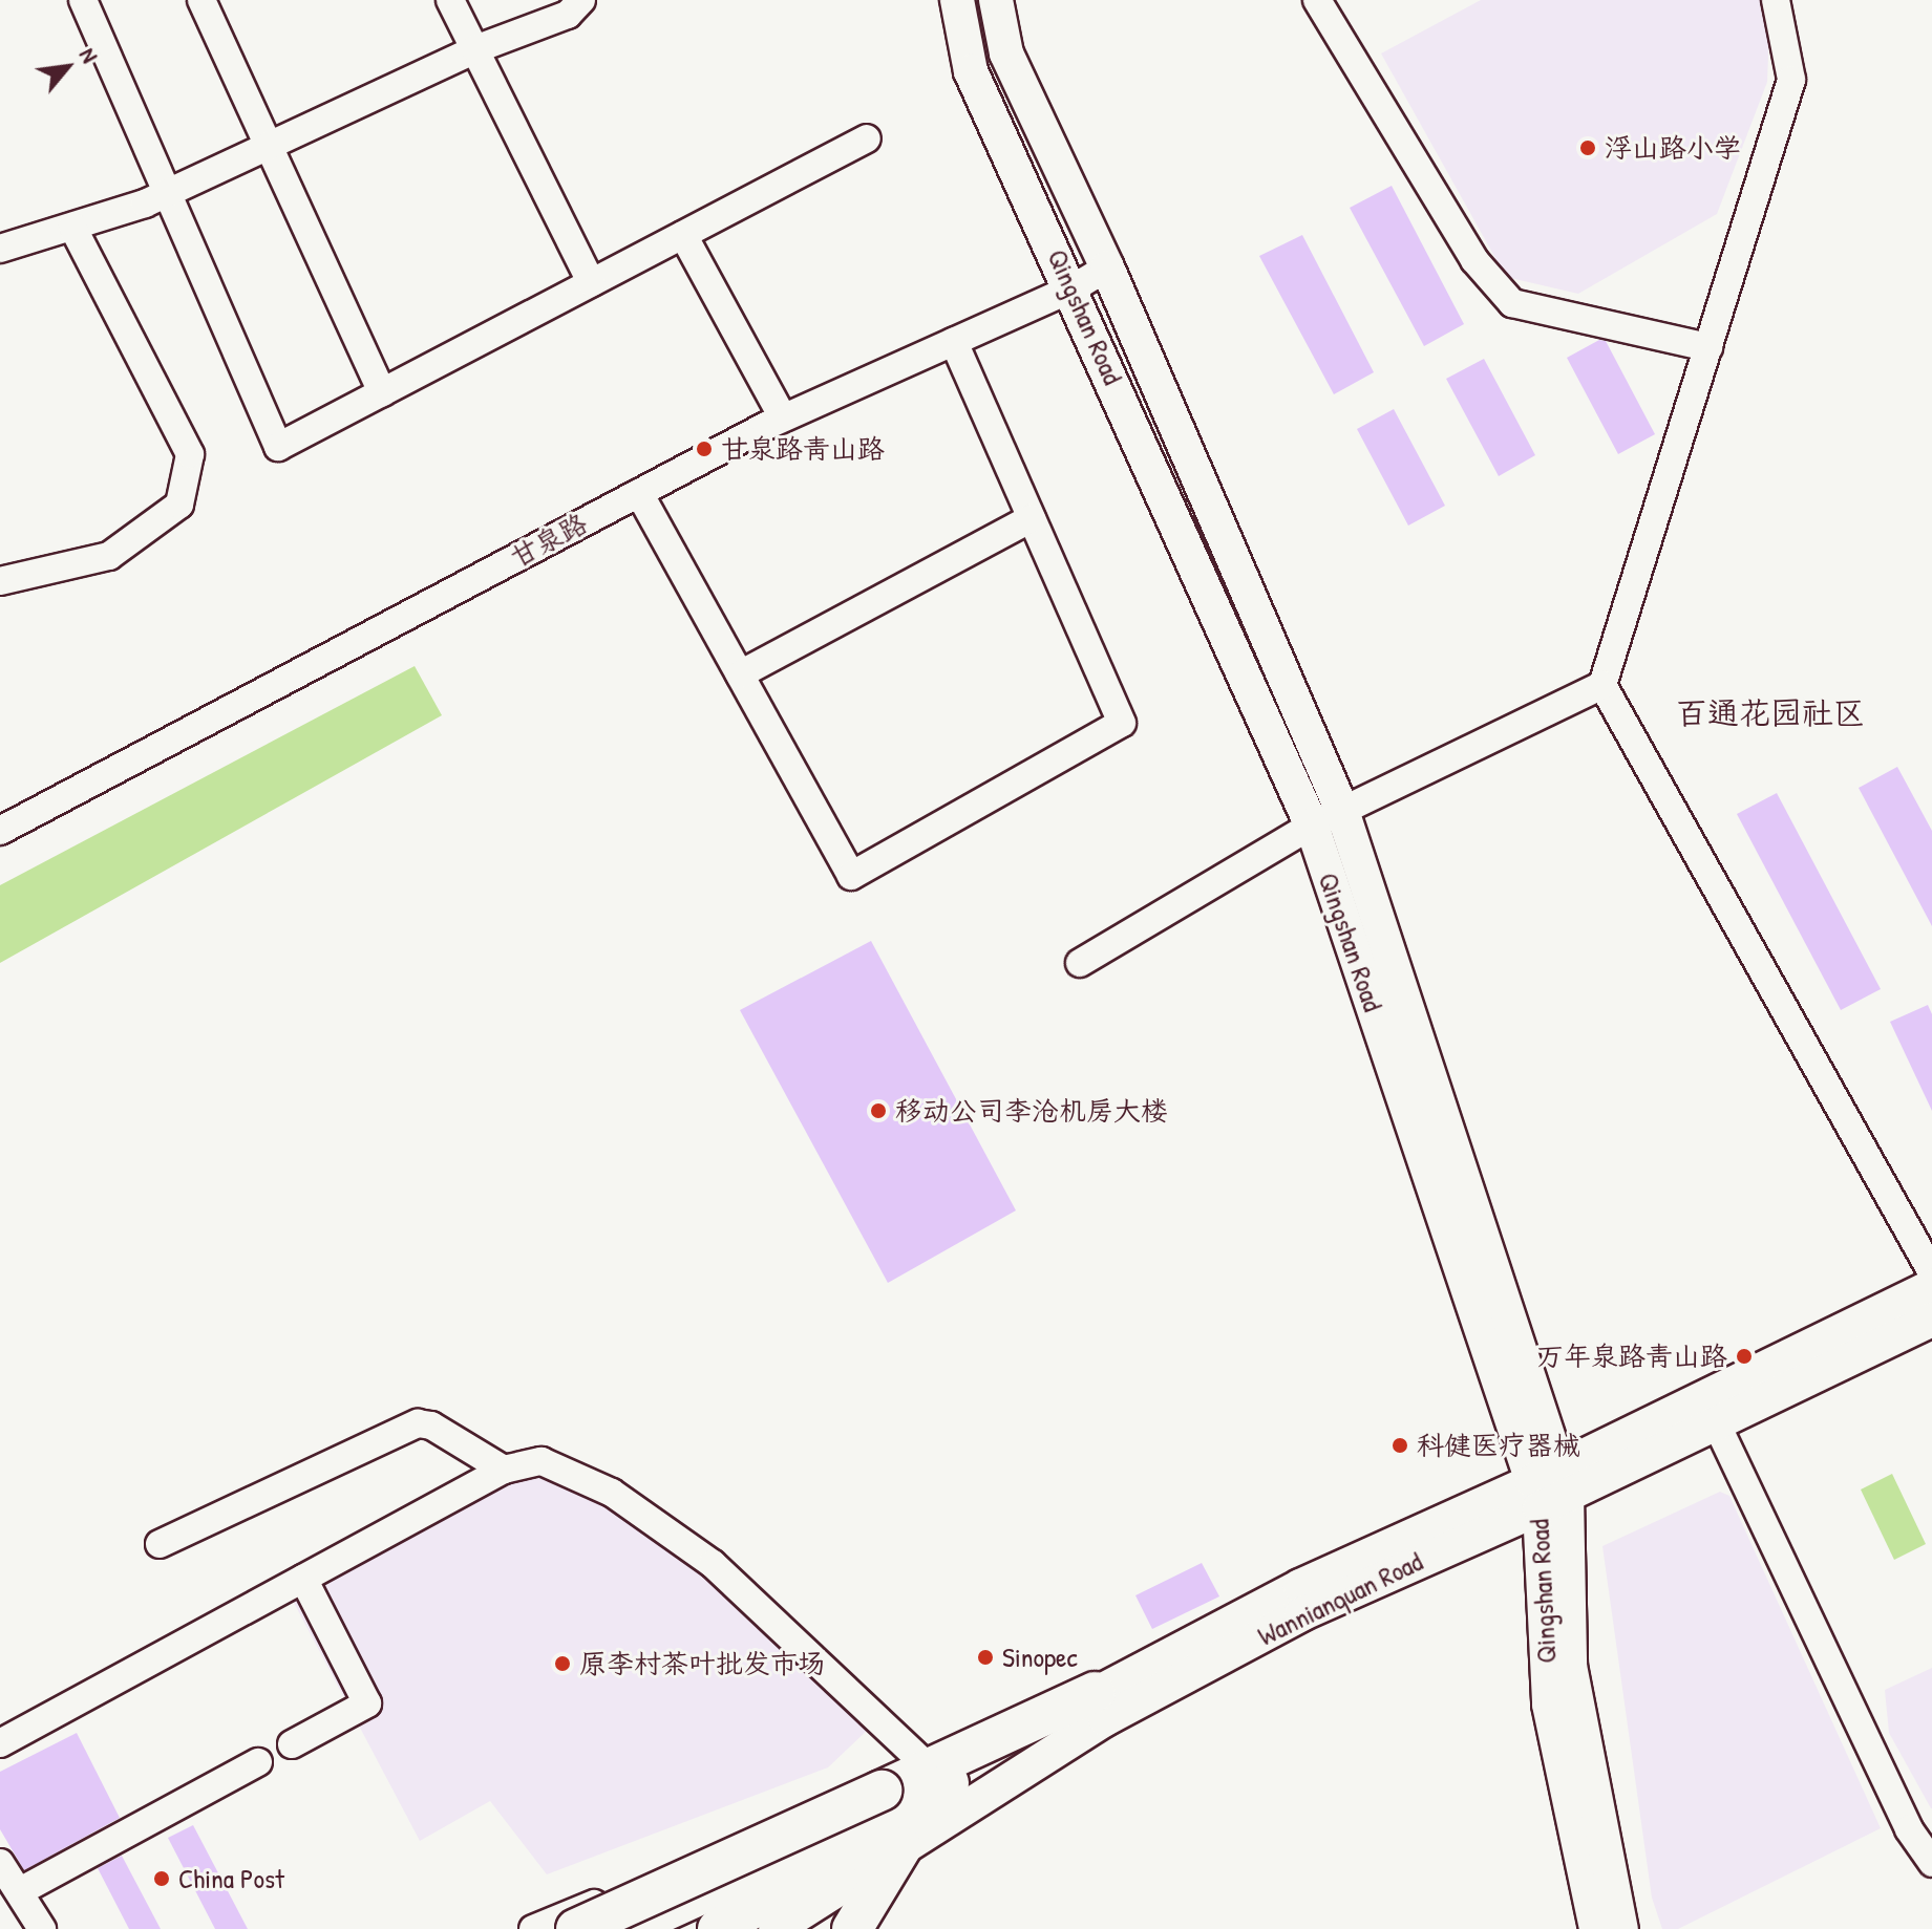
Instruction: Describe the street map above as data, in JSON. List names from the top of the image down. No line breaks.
{"streets":{"main road":["Qingshan Road","Wannianquan Road"],"street":["甘泉路"]},"crossings":[["Qingshan Road","甘泉路"],["Qingshan Road","Wannianquan Road"]],"districts":["百通花园社区"],"places":["浮山路小学","甘泉路青山路","移动公司李沧机房大楼","万年泉路青山路","科健医疗器械","Sinopec","原李村茶叶批发市场","China Post"],"north":"top right"}
